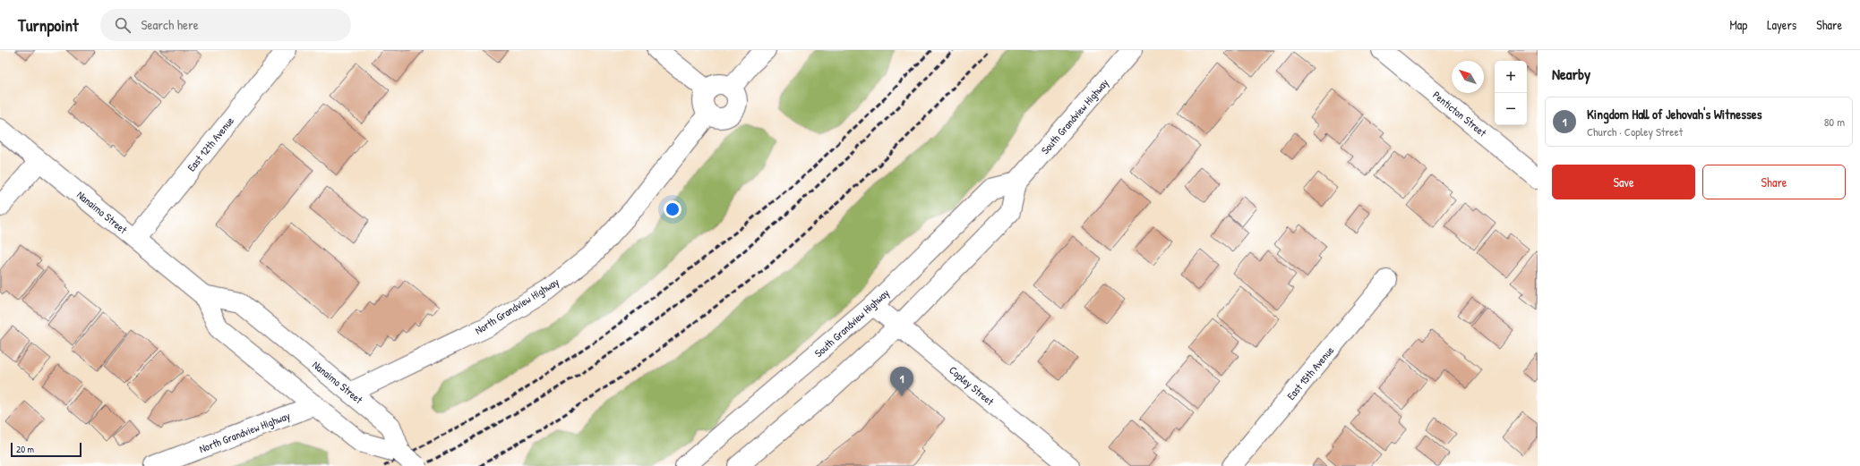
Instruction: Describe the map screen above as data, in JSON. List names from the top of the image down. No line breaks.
{"streets":{"street":["Penticton Street","South Grandview Highway","East 12th Avenue","Nanaimo Street","North Grandview Highway","East 15th Avenue","Copley Street"]},"crossings":[["South Grandview Highway","Copley Street"],["East 12th Avenue","Nanaimo Street"],["Nanaimo Street","North Grandview Highway"]],"scale_bar":"20 m","north":"top left","page":{"header":"Turnpoint","search":"Search here","nav":["Map","Layers","Share"],"heading":"Nearby","map_buttons":["+","−"],"list":[{"mark":"1","name":"Kingdom Hall of Jehovah's Witnesses","note":"Church · Copley Street","value":"80 m"}],"buttons":["Save","Share"],"pins":"1","scale":"20 m"}}
